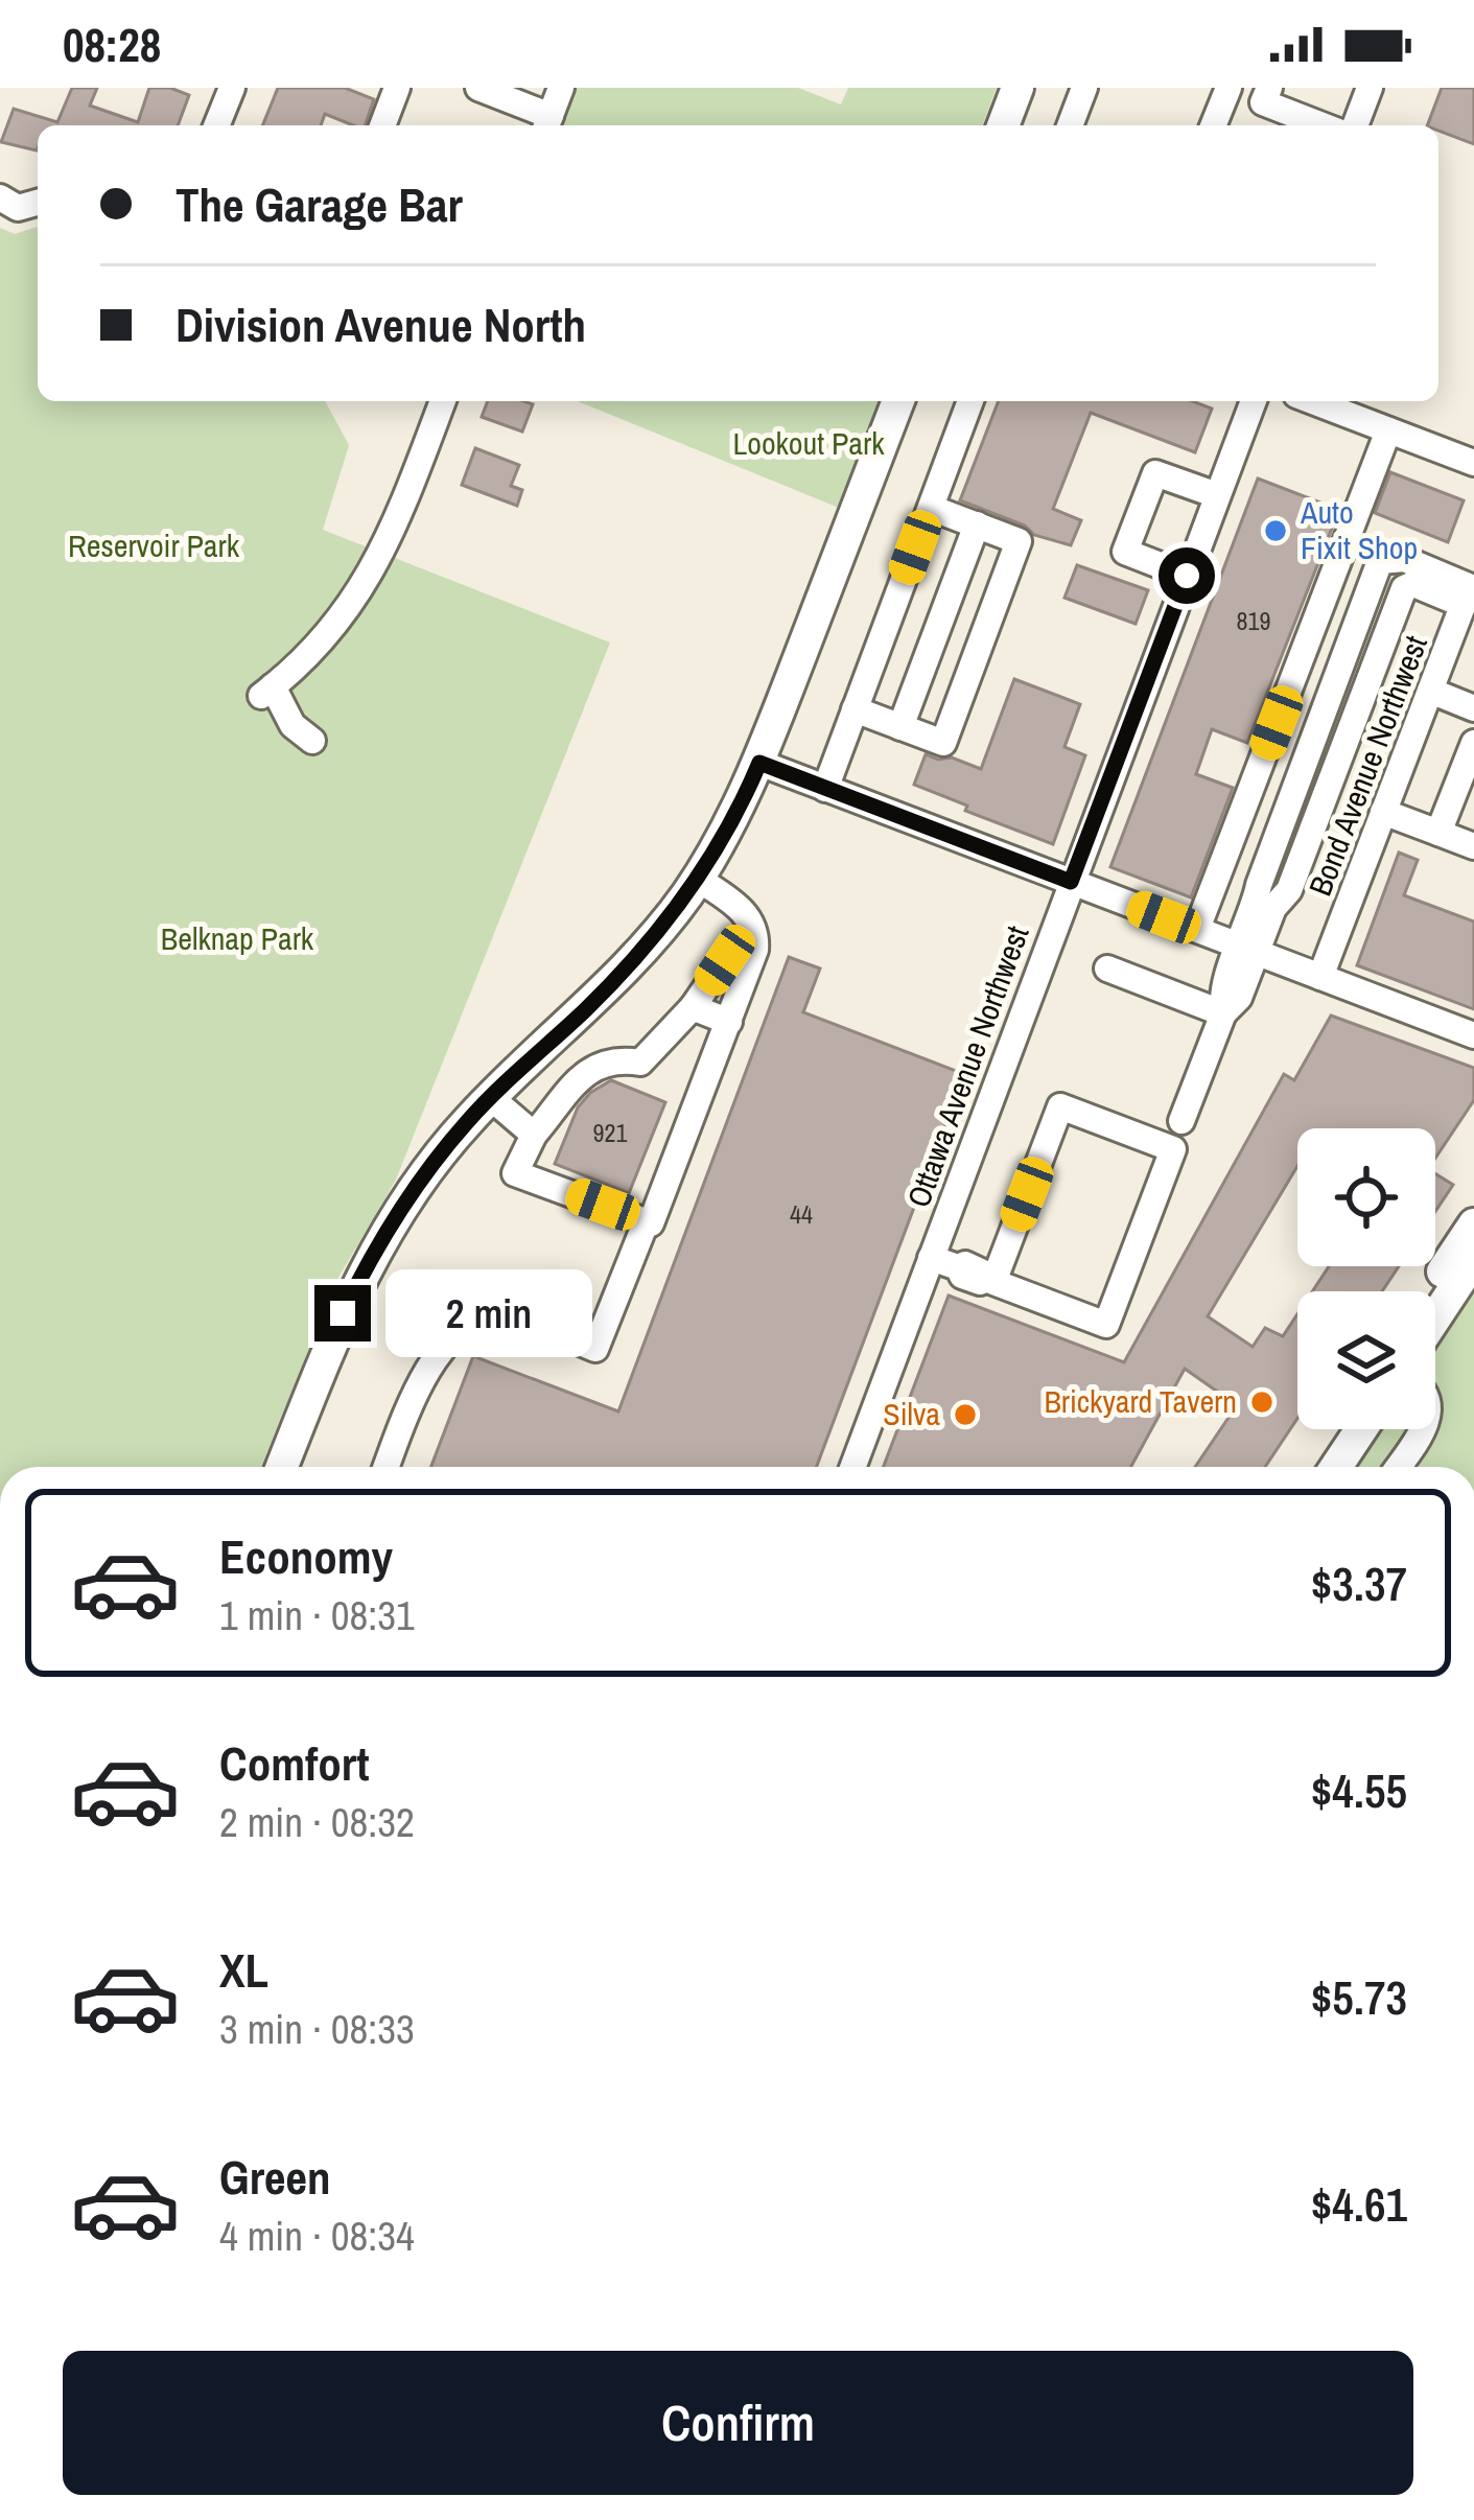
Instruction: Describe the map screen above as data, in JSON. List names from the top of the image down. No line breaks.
{"streets":{"street":["Bond Avenue Northwest","Ottawa Avenue Northwest"]},"parks":["Lookout Park","Reservoir Park","Belknap Park"],"places":["Auto Fixit Shop","Brickyard Tavern","Silva"],"house_numbers":["819","921","44"],"page":{"status":"08:28","banner":["The Garage Bar","Division Avenue North"],"bubble":"2 min","list":[{"name":"Economy","note":"1 min · 08:31","value":"$3.37"},{"name":"Comfort","note":"2 min · 08:32","value":"$4.55"},{"name":"XL","note":"3 min · 08:33","value":"$5.73"},{"name":"Green","note":"4 min · 08:34","value":"$4.61"}],"buttons":"Confirm"}}
